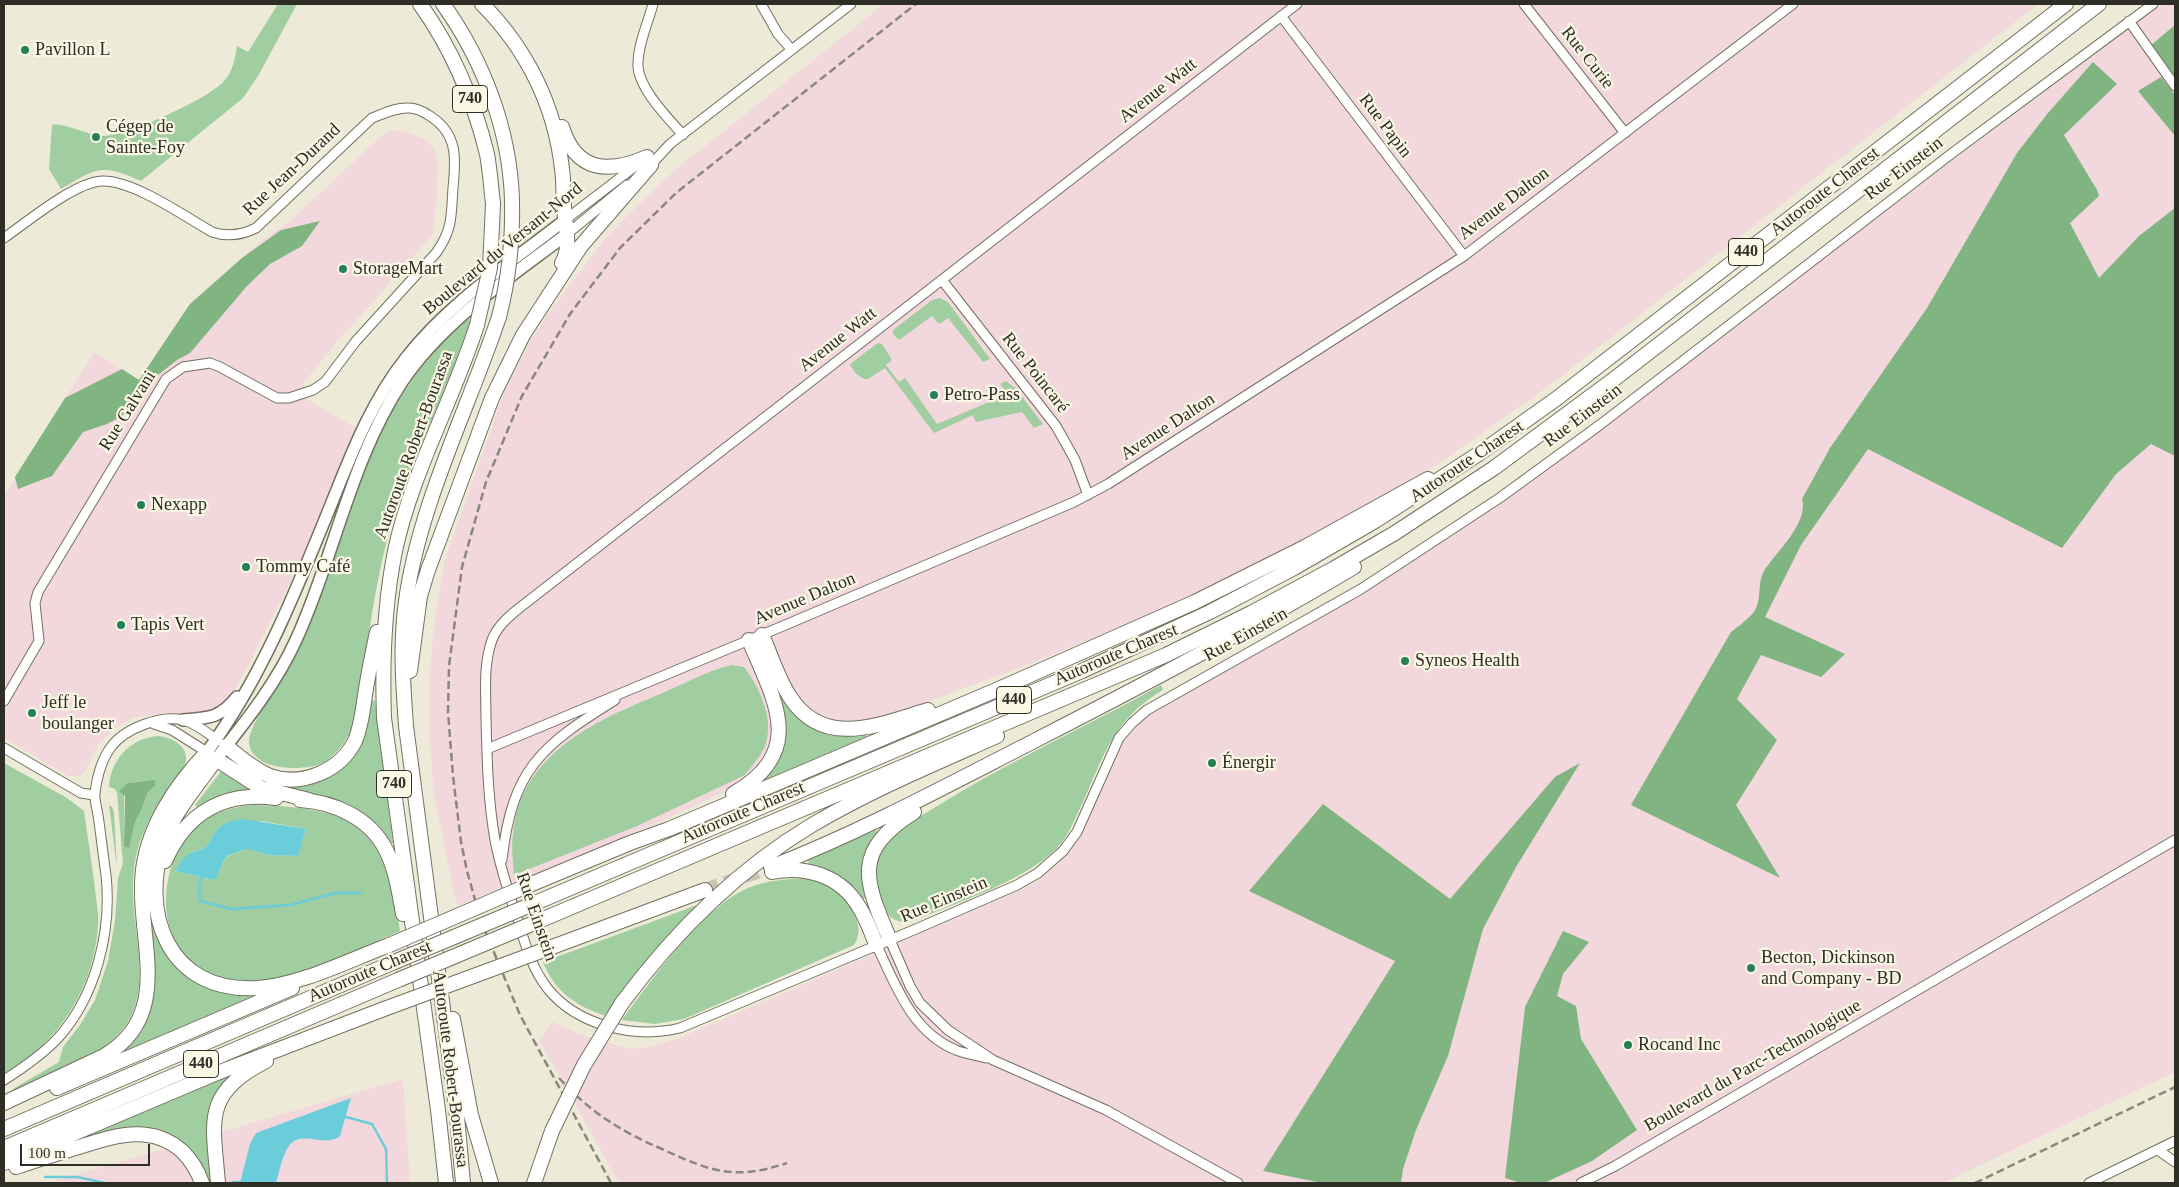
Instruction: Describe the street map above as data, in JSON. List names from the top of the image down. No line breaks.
{"streets":{"highway":["740","Autoroute Charest","440","Autoroute Robert-Bourassa"],"main road":["Boulevard du Versant-Nord"],"street":["Rue Curie","Avenue Watt","Rue Papin","Rue Einstein","Rue Jean-Durand","Avenue Dalton","Rue Poincaré","Rue Galvani","Boulevard du Parc-Technologique"]},"crossings":[["Rue Curie","Avenue Dalton"],["Avenue Watt","Rue Papin"],["Avenue Watt","Rue Einstein"],["Avenue Watt","Avenue Dalton"],["Avenue Watt","Rue Poincaré"],["Rue Papin","Avenue Dalton"],["Rue Einstein","Avenue Dalton"],["Rue Jean-Durand","Rue Galvani"],["Avenue Dalton","Rue Poincaré"]],"places":["Pavillon L","Cégep de Sainte-Foy","StorageMart","Petro-Pass","Nexapp","Tommy Café","Tapis Vert","Syneos Health","Jeff le boulanger","Énergir","Becton, Dickinson and Company - BD","Rocand Inc"],"scale_bar":"100 m"}
